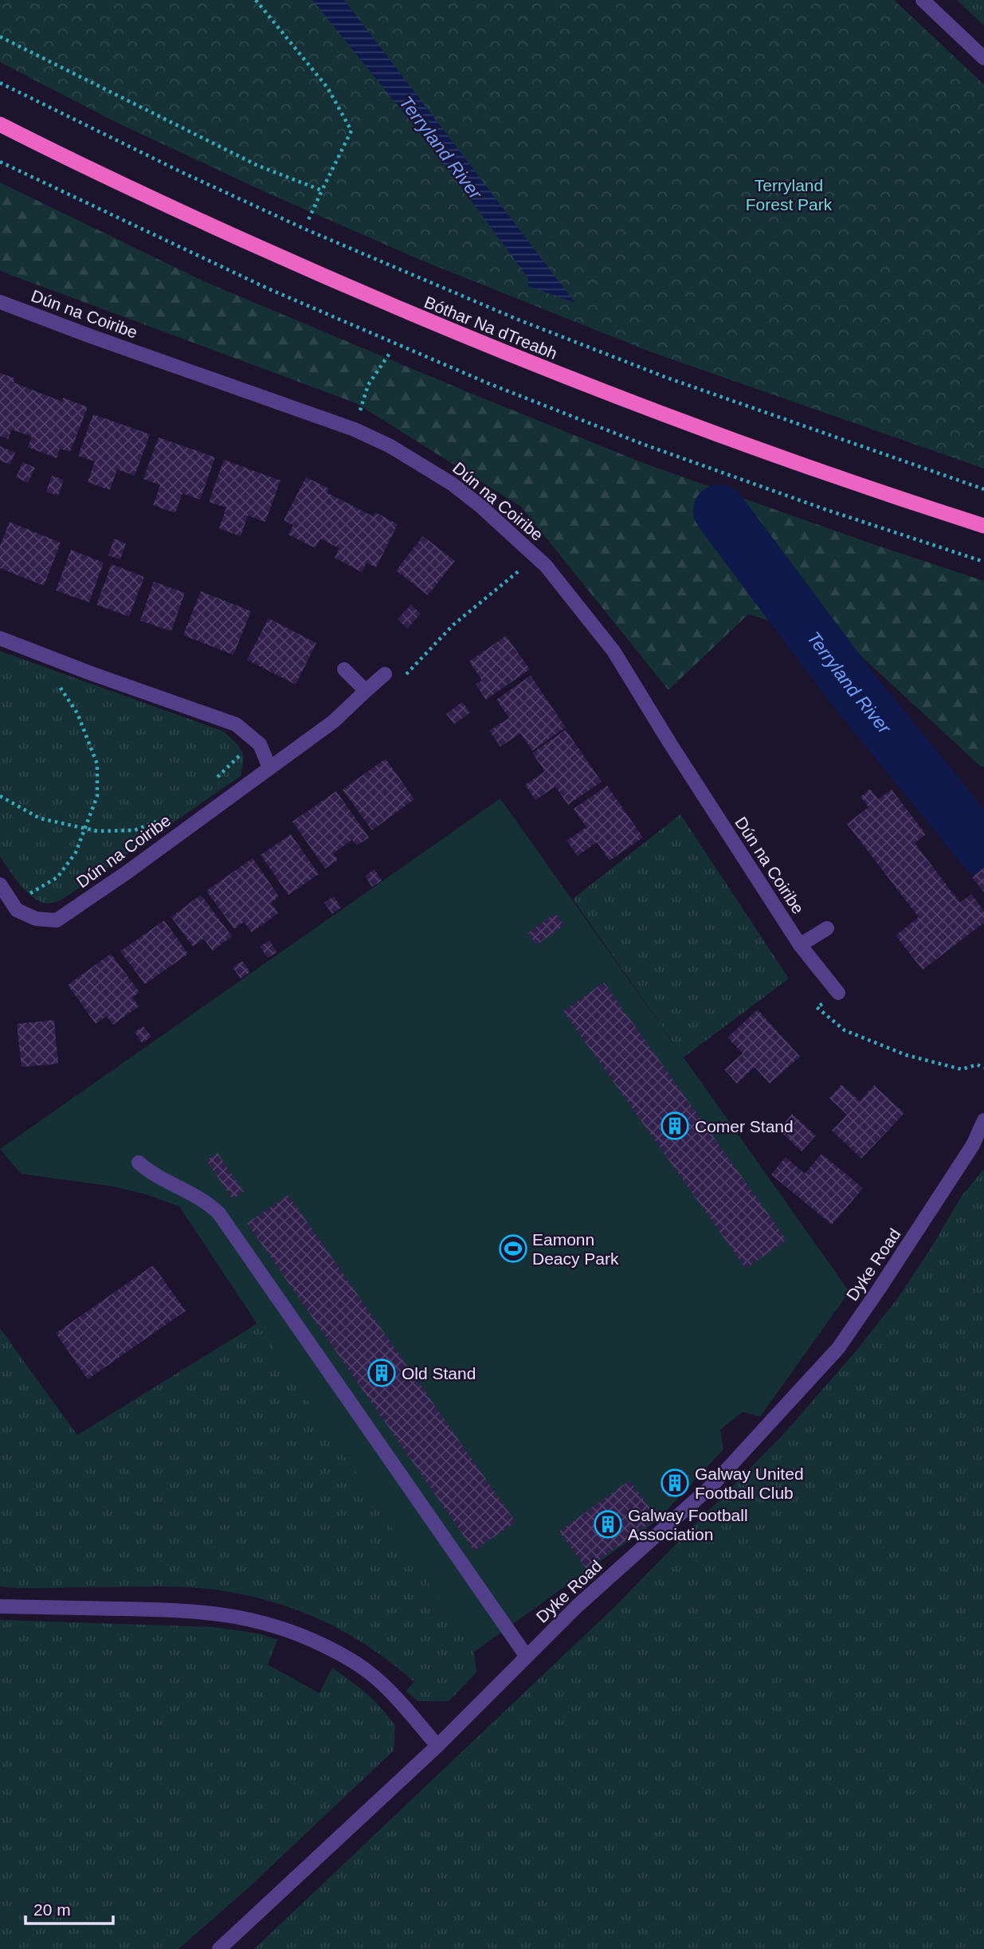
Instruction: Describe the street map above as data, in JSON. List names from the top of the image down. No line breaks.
{"streets":{"highway":["Bóthar Na dTreabh"],"street":["Dún na Coiribe","Dyke Road"]},"water":["Terryland River"],"parks":["Terryland Forest Park"],"places":{"building":["Comer Stand","Old Stand","Galway United Football Club","Galway Football Association"],"sports":["Eamonn Deacy Park"]},"scale_bar":"20 m"}
